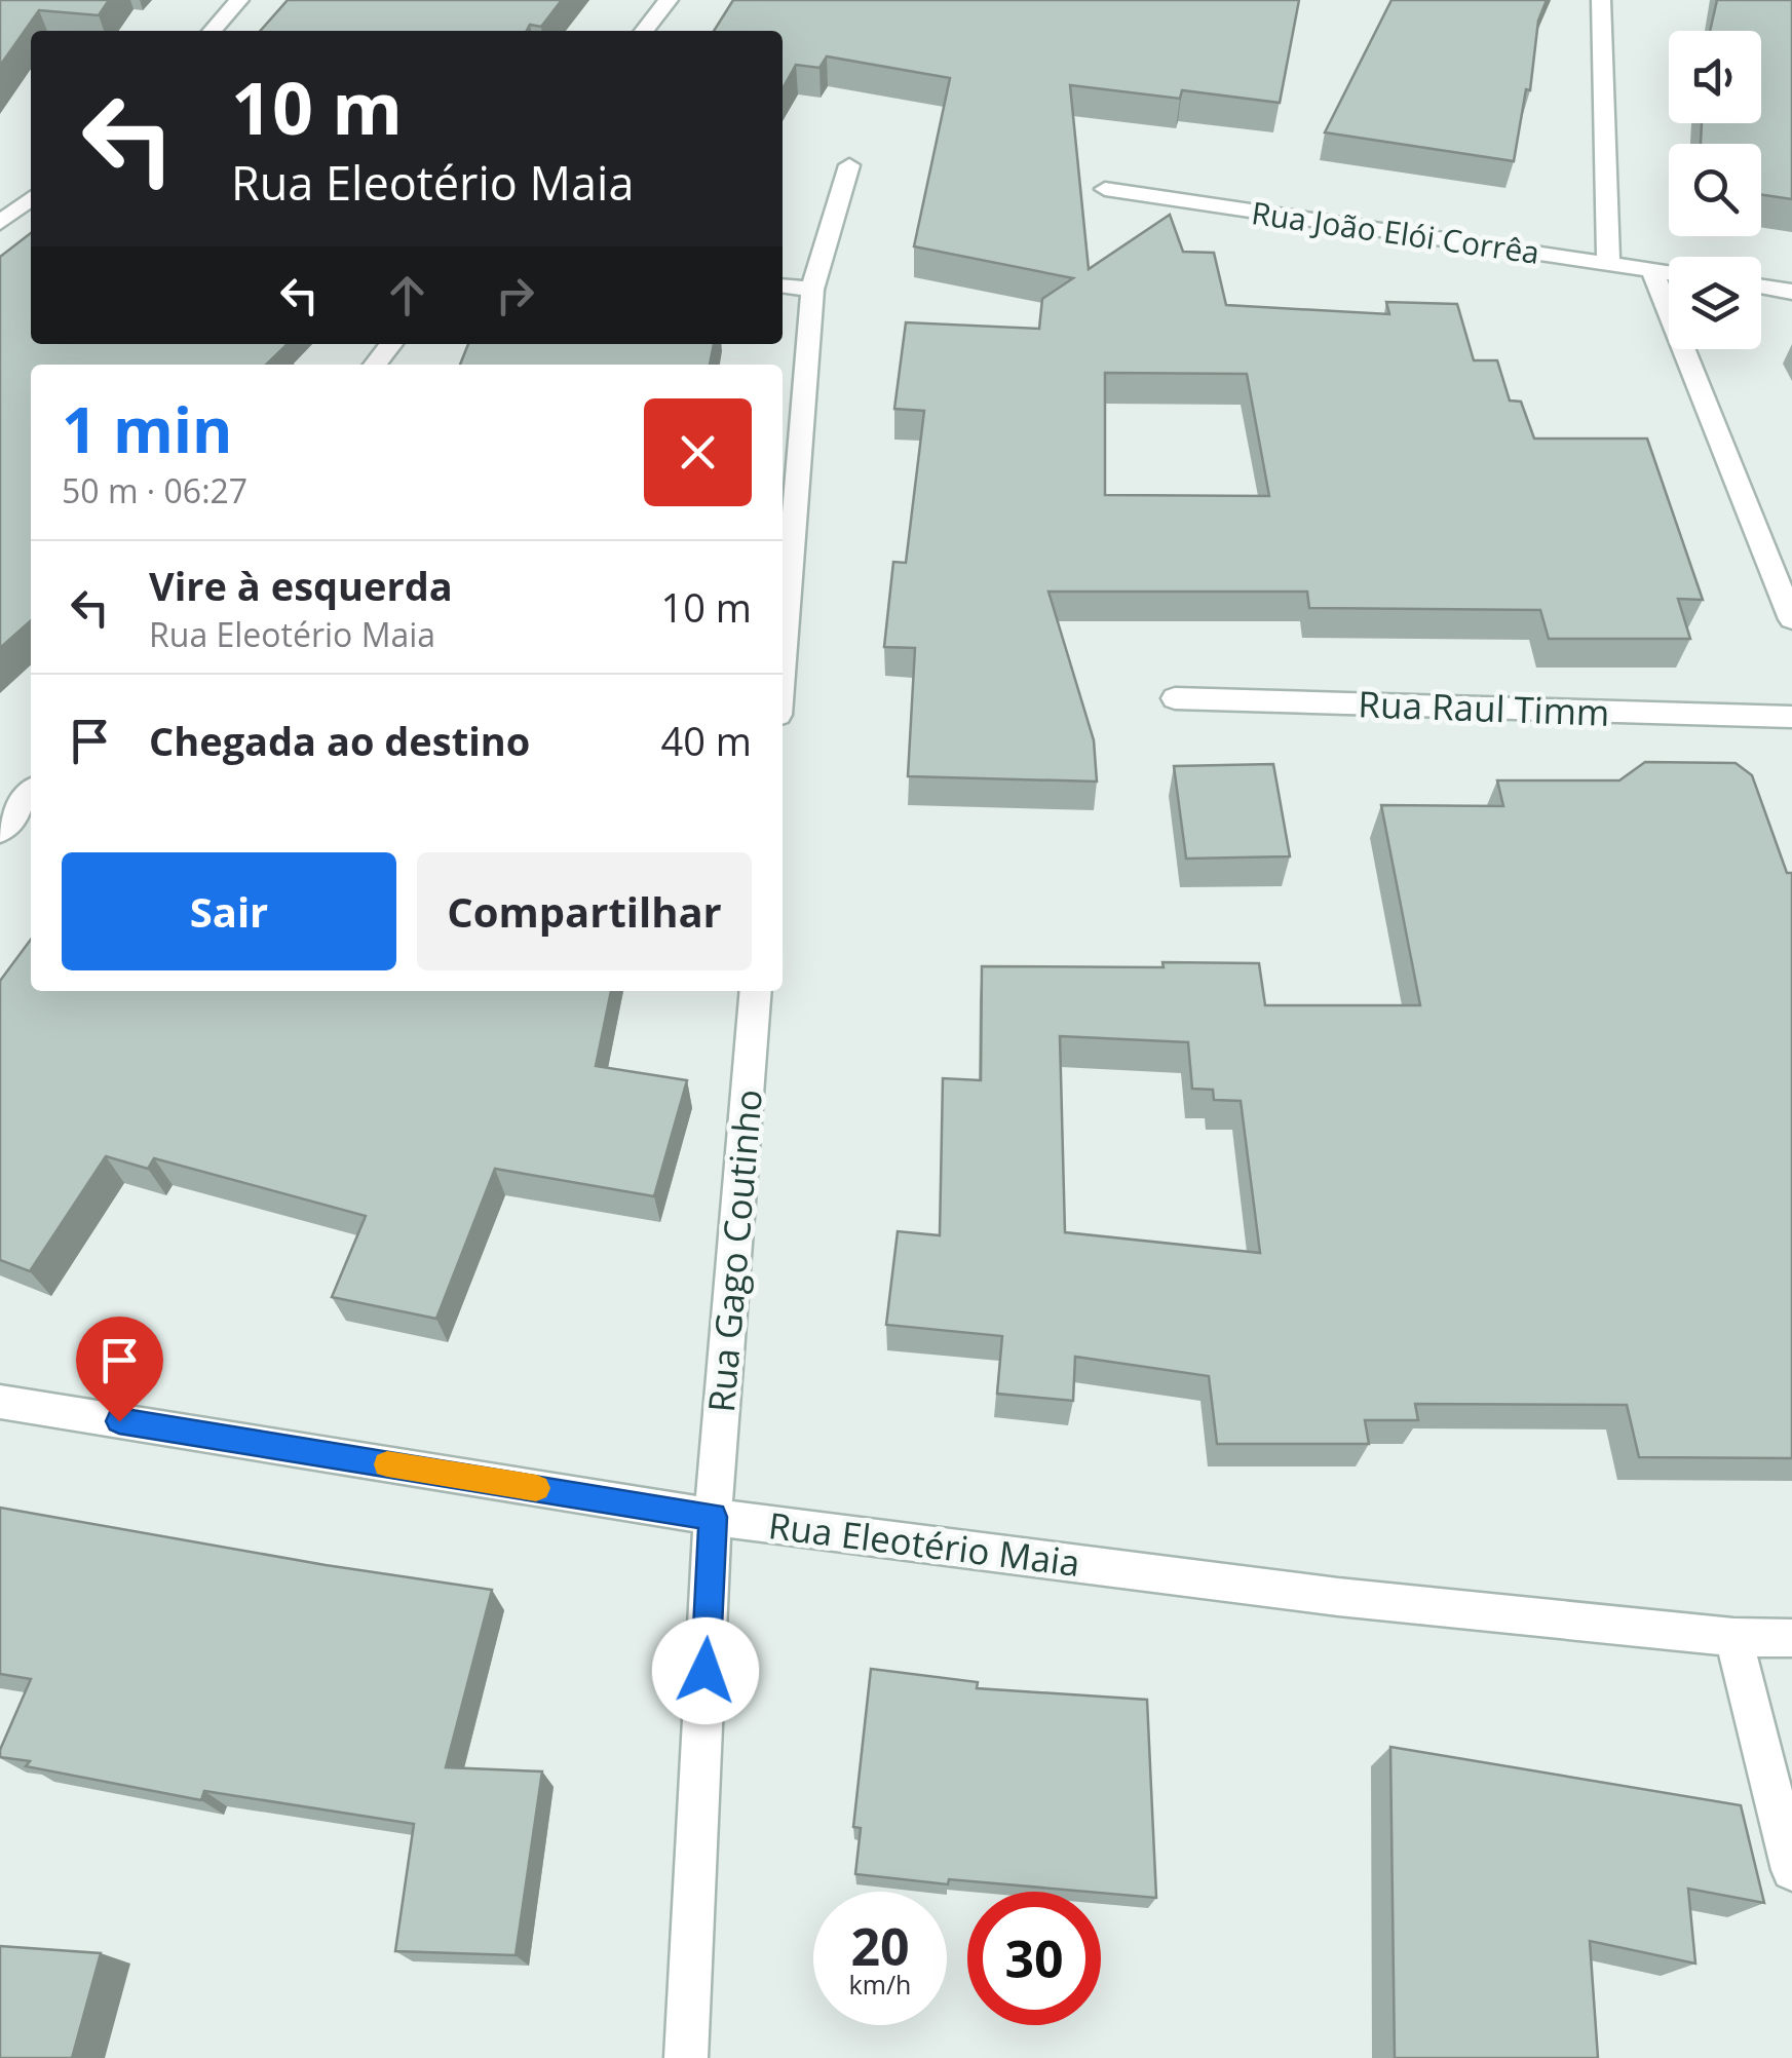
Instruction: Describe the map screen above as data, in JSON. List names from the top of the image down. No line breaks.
{"streets":{"street":["Rua João Elói Corrêa","Rua Raul Timm","Rua Gago Coutinho","Rua Eleotério Maia"]},"crossings":[["Rua Gago Coutinho","Rua Eleotério Maia"]],"page":{"turn":["10 m","Rua Eleotério Maia"],"heading":["1 min","50 m · 06:27"],"list":[{"name":"Vire à esquerda","note":"Rua Eleotério Maia","value":"10 m"},{"name":"Chegada ao destino","value":"40 m"}],"buttons":["Sair","Compartilhar"],"speed":"20 km/h","limit":"30"}}
